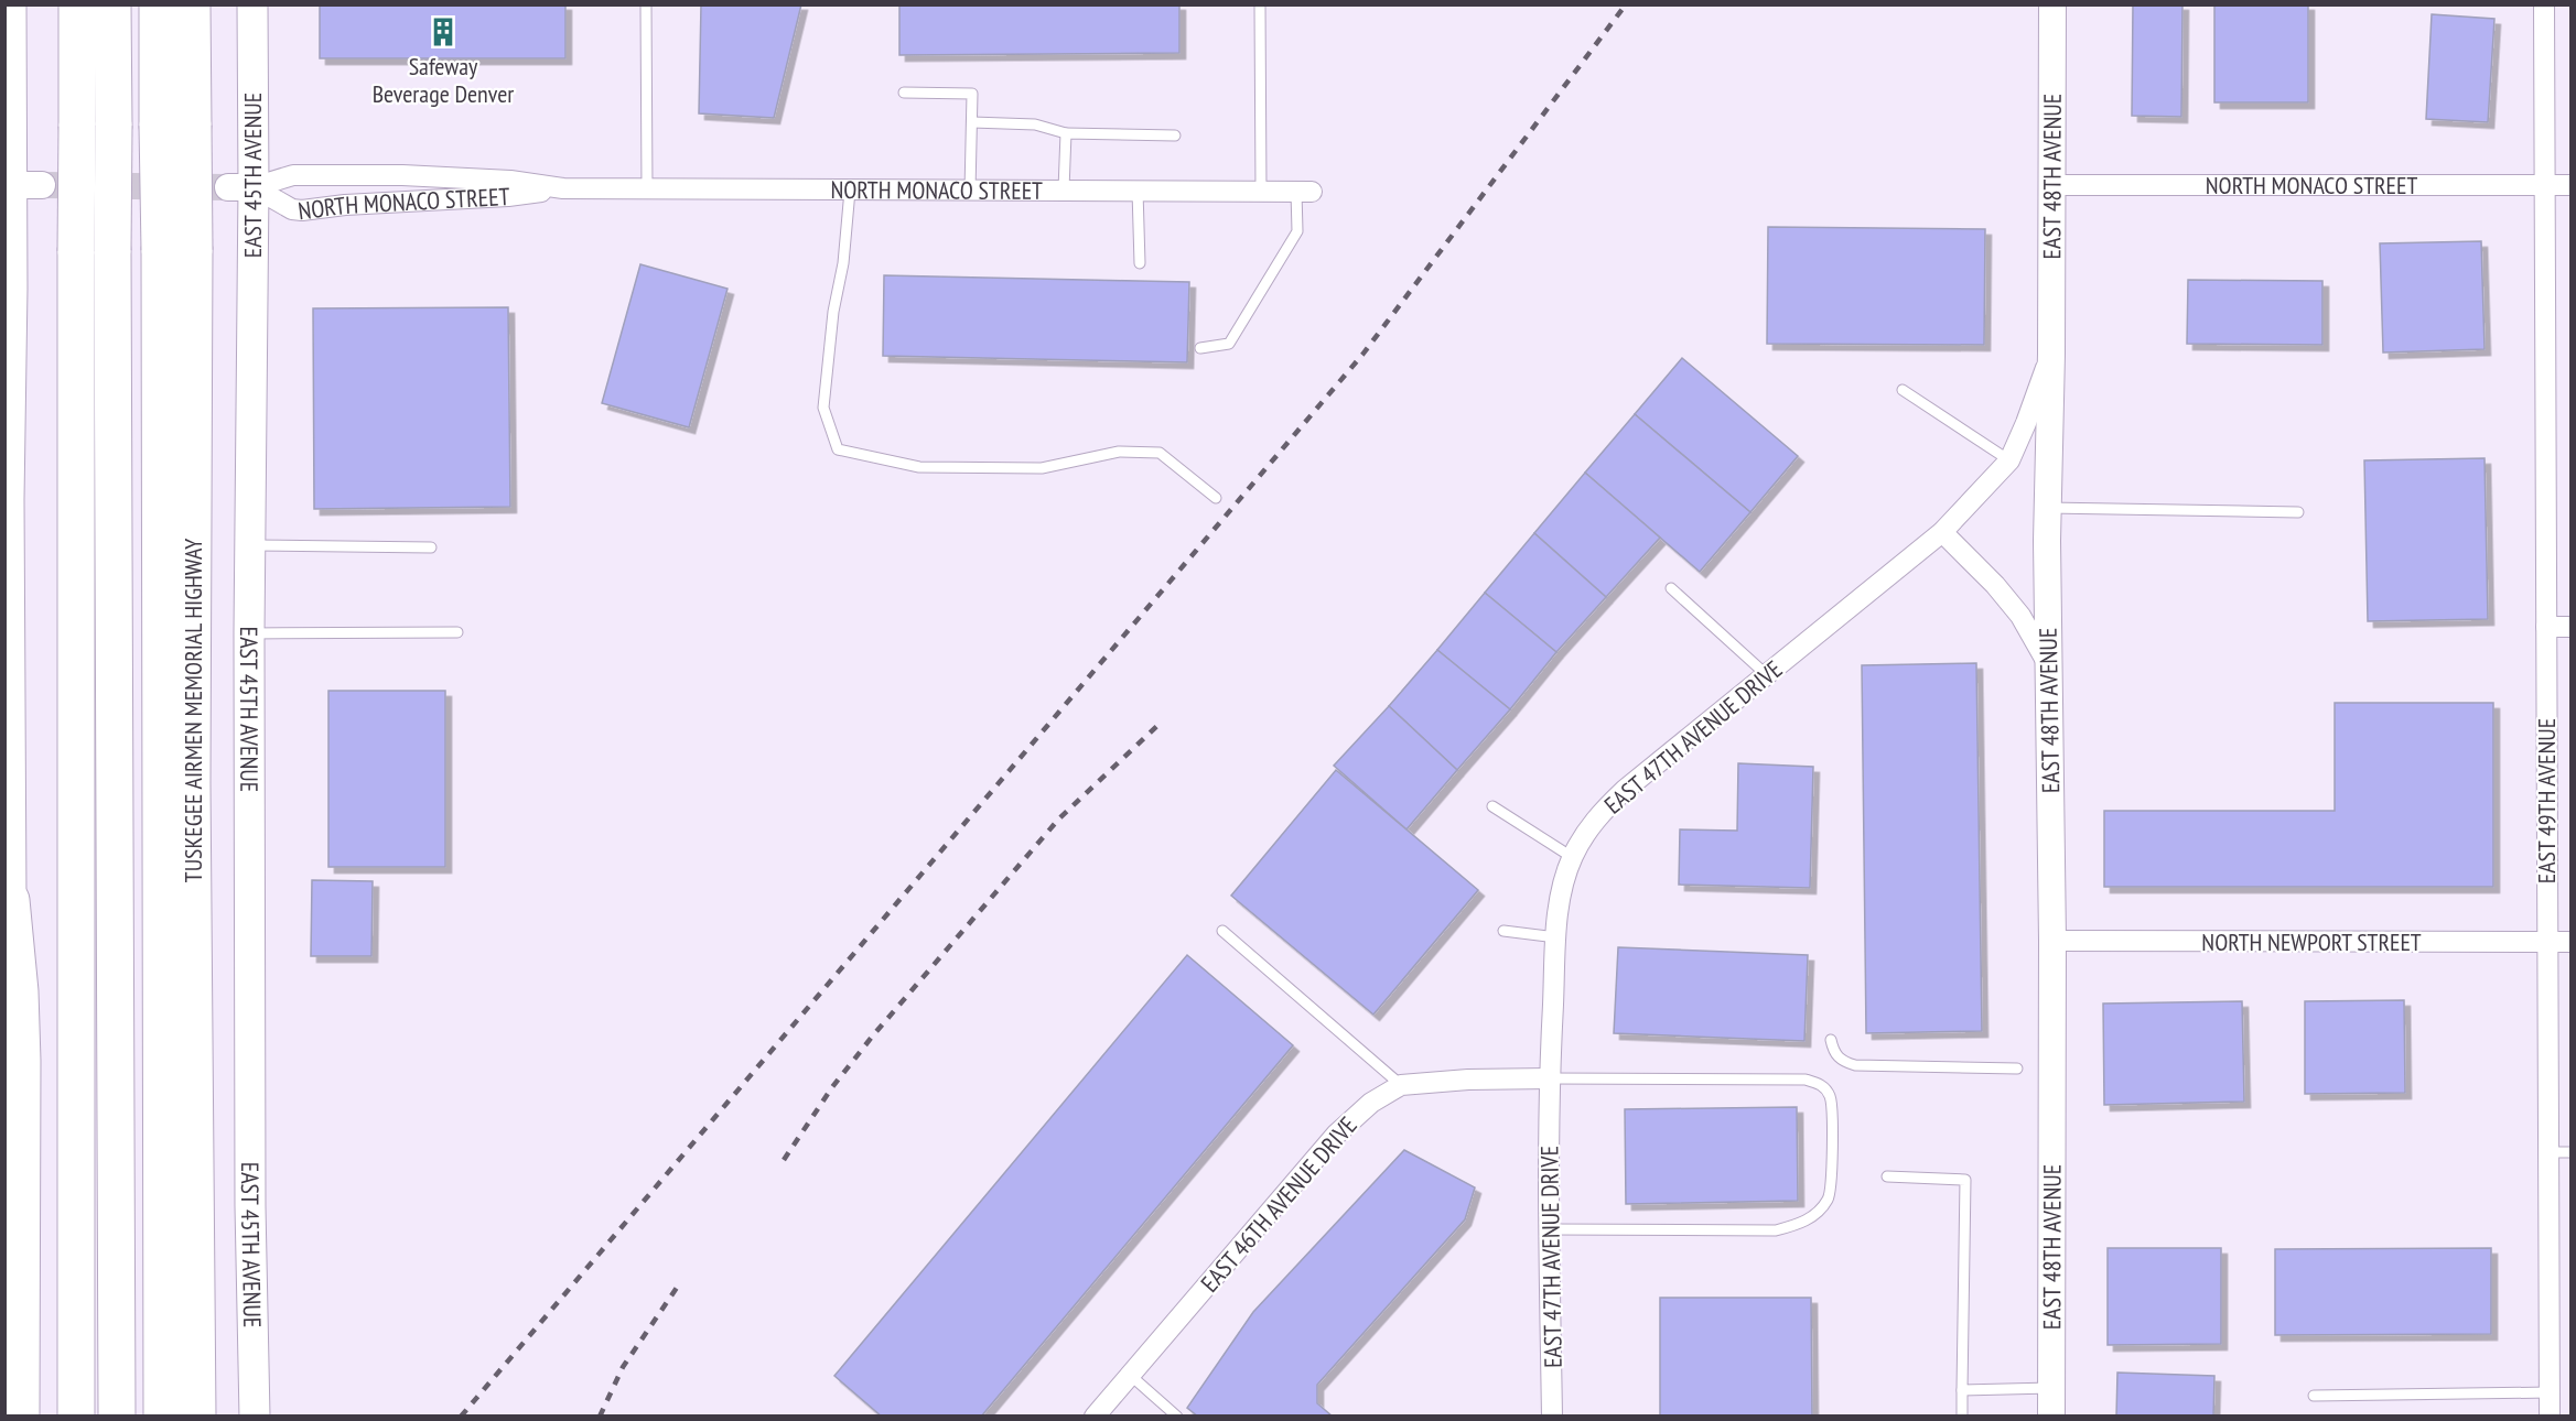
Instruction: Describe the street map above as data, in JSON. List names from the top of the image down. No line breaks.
{"streets":{"highway":["TUSKEGEE AIRMEN MEMORIAL HIGHWAY"],"main road":["EAST 45TH AVENUE"],"street":["EAST 48TH AVENUE","NORTH MONACO STREET","EAST 47TH AVENUE DRIVE","EAST 49TH AVENUE","NORTH NEWPORT STREET","EAST 46TH AVENUE DRIVE"]},"crossings":[["EAST 45TH AVENUE","NORTH MONACO STREET"],["EAST 48TH AVENUE","NORTH MONACO STREET"],["EAST 48TH AVENUE","EAST 47TH AVENUE DRIVE"],["EAST 48TH AVENUE","NORTH NEWPORT STREET"],["NORTH MONACO STREET","EAST 49TH AVENUE"],["EAST 47TH AVENUE DRIVE","EAST 46TH AVENUE DRIVE"],["EAST 49TH AVENUE","NORTH NEWPORT STREET"]],"places":{"building":["Safeway Beverage Denver"]}}
